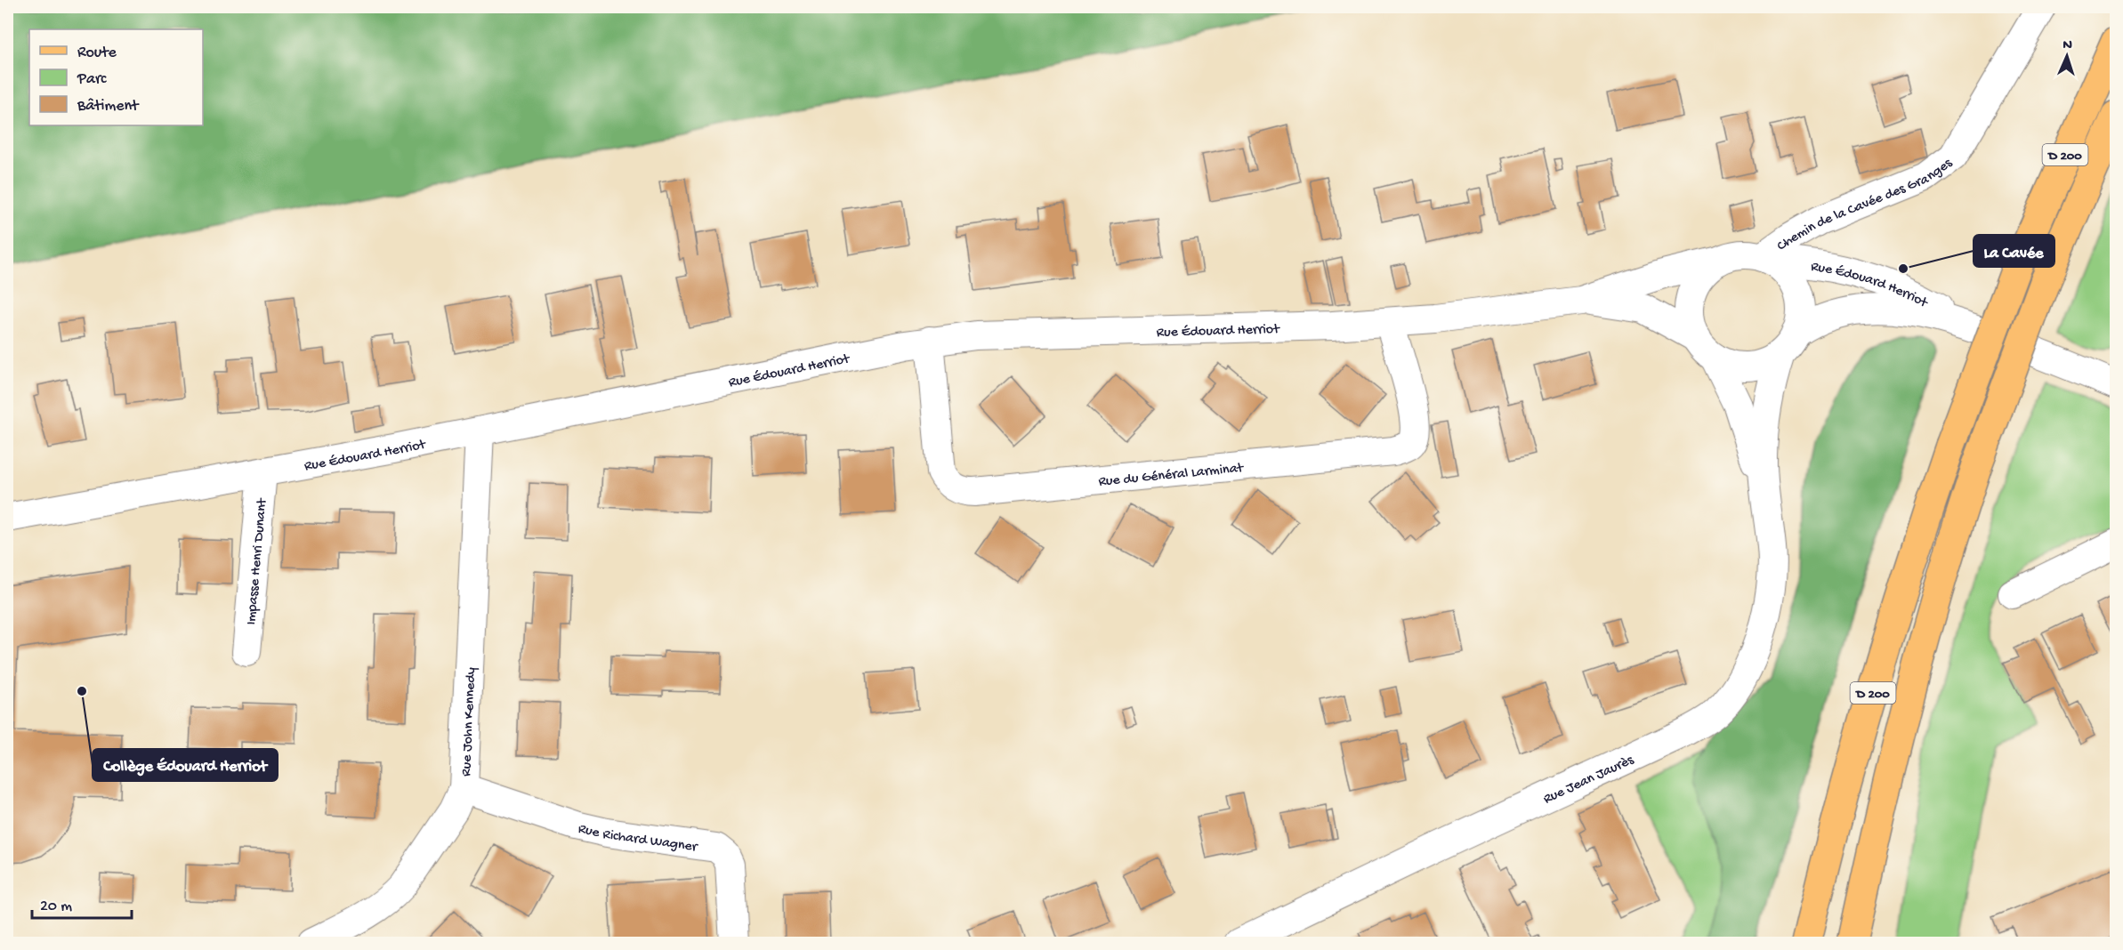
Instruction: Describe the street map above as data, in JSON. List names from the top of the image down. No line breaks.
{"streets":{"main road":["D 200"],"street":["Chemin de la Cavée des Granges","Rue Édouard Herriot","Rue du Général Larminat","Impasse Henri Dunant","Rue John Kennedy","Rue Jean Jaurès","Rue Richard Wagner"]},"crossings":[["Chemin de la Cavée des Granges","Rue Édouard Herriot"],["Chemin de la Cavée des Granges","Rue Jean Jaurès"],["Rue Édouard Herriot","Rue du Général Larminat"],["Rue Édouard Herriot","Impasse Henri Dunant"],["Rue Édouard Herriot","Rue John Kennedy"],["Rue Édouard Herriot","Rue Jean Jaurès"],["Rue John Kennedy","Rue Richard Wagner"]],"places":["La Cavée","Collège Édouard Herriot"],"legend":["Route","Parc","Bâtiment"],"scale_bar":"20 m","north":"top"}
